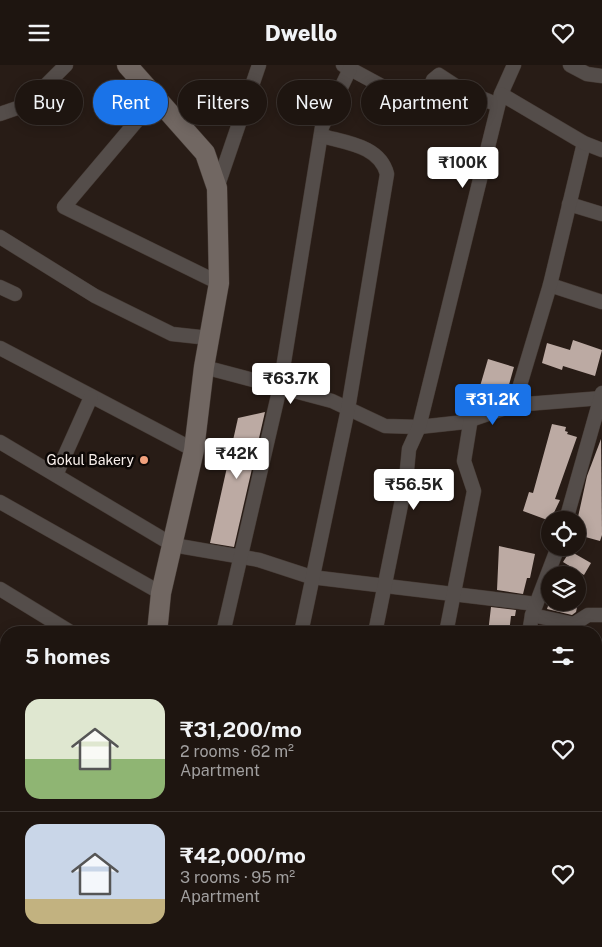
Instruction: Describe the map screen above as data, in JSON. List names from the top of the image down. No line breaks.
{"places":["Gokul Bakery"],"page":{"header":"Dwello","chip":["Buy","Rent","Filters","New","Apartment"],"price":["₹100K","₹63.7K","₹31.2K","₹42K","₹56.5K"],"heading":"5 homes","list":[{"name":"₹31,200/mo","note":"2 rooms · 62 m² · Apartment"},{"name":"₹42,000/mo","note":"3 rooms · 95 m² · Apartment"}]}}
